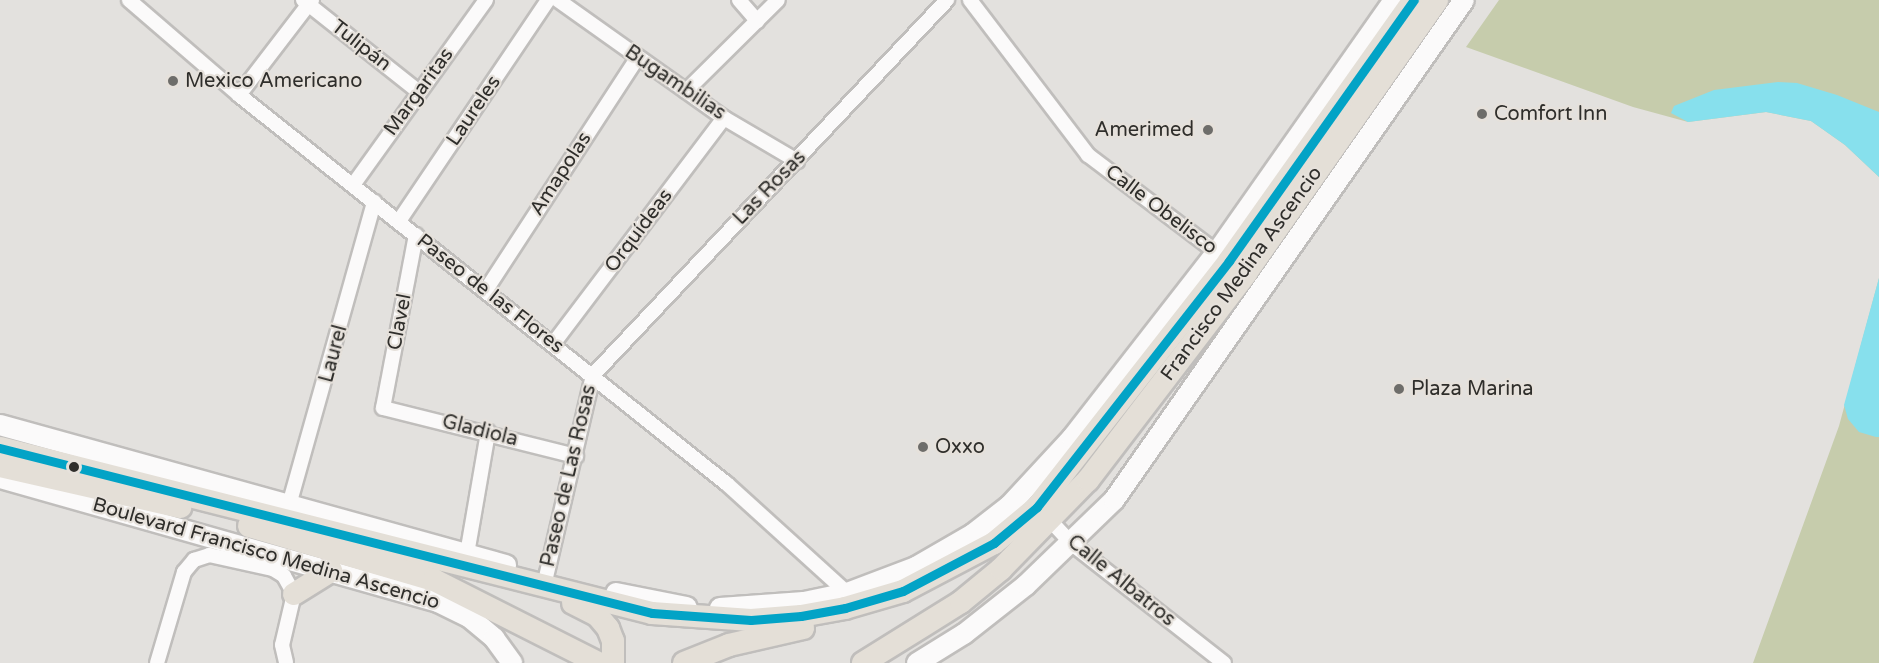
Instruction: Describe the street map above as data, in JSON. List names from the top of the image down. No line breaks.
{"streets":{"highway":["Francisco Medina Ascencio"],"main road":["Boulevard Francisco Medina Ascencio"],"street":["Tulipán","Bugambilias","Margaritas","Laureles","Amapolas","Las Rosas","Calle Obelisco","Orquídeas","Paseo de las Flores","Clavel","Laurel","Gladiola","Paseo de Las Rosas","Calle Albatros"]},"crossings":[["Tulipán","Margaritas"],["Bugambilias","Amapolas"],["Bugambilias","Las Rosas"],["Bugambilias","Orquídeas"],["Margaritas","Paseo de las Flores"],["Laureles","Paseo de las Flores"],["Amapolas","Paseo de las Flores"],["Las Rosas","Paseo de las Flores"],["Las Rosas","Paseo de Las Rosas"],["Calle Obelisco","Francisco Medina Ascencio"],["Orquídeas","Paseo de las Flores"],["Francisco Medina Ascencio","Paseo de las Flores"],["Francisco Medina Ascencio","Laurel"],["Francisco Medina Ascencio","Paseo de Las Rosas"],["Francisco Medina Ascencio","Calle Albatros"],["Paseo de las Flores","Clavel"],["Paseo de las Flores","Laurel"],["Paseo de las Flores","Paseo de Las Rosas"],["Clavel","Gladiola"],["Gladiola","Paseo de Las Rosas"]],"places":["Mexico Americano","Comfort Inn","Amerimed","Plaza Marina","Oxxo"]}
